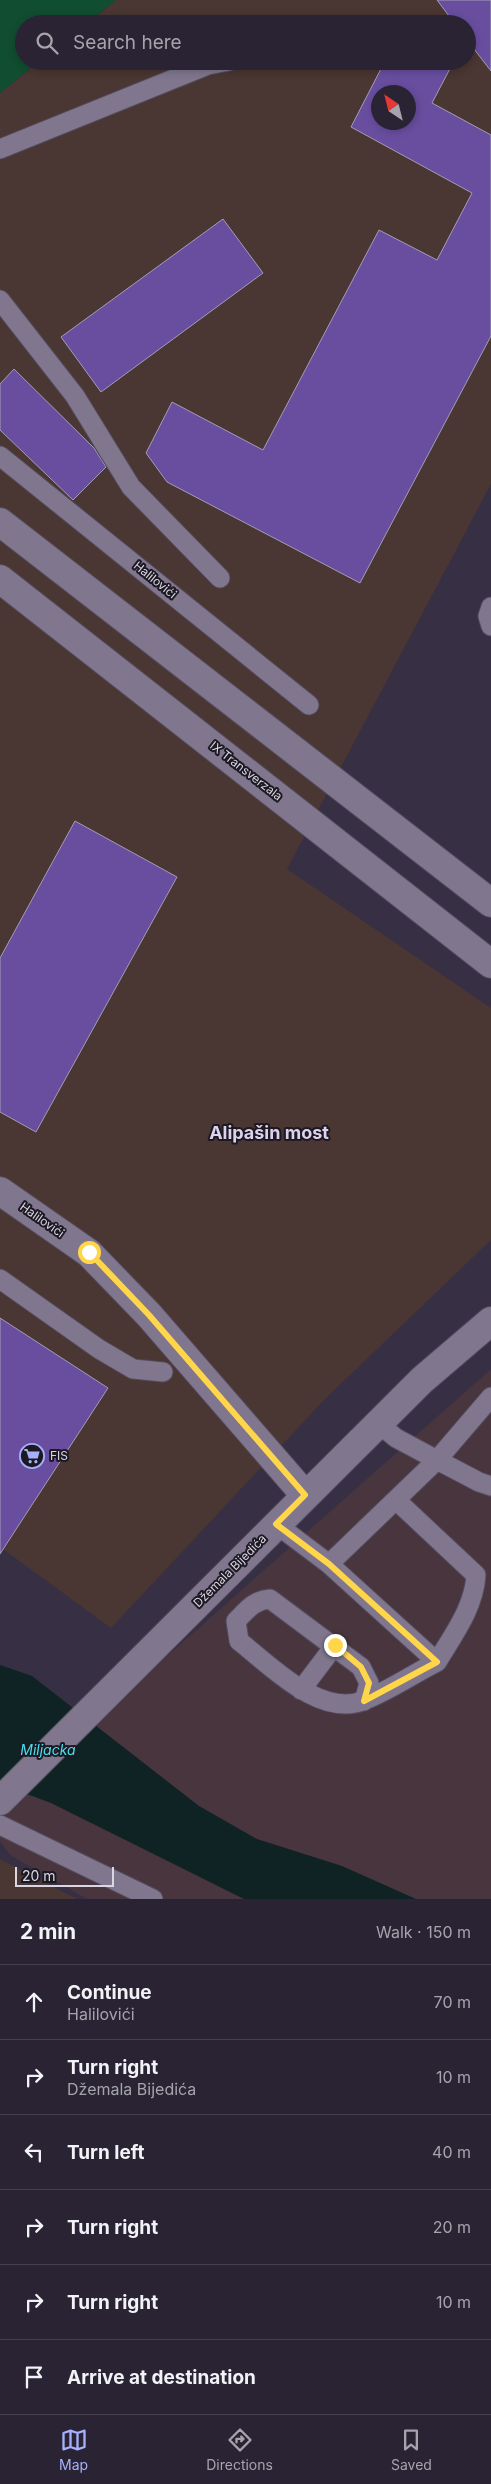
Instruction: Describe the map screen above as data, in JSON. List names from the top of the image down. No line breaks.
{"streets":{"main road":["Halilovići","IX Transverzala","Džemala Bijedića"]},"crossings":[["Halilovići","Džemala Bijedića"]],"districts":["Alipašin most"],"water":["Miljacka"],"places":{"supermarket":["FIS"]},"scale_bar":"20 m","north":"top left","page":{"search":"Search here","scale":"20 m","heading":["2 min","Walk · 150 m"],"list":[["Continue","Halilovići","70 m"],["Turn right","Džemala Bijedića","10 m"],["Turn left","40 m"],["Turn right","20 m"],["Turn right","10 m"],"Arrive at destination"],"nav":["Map","Directions","Saved"]}}
